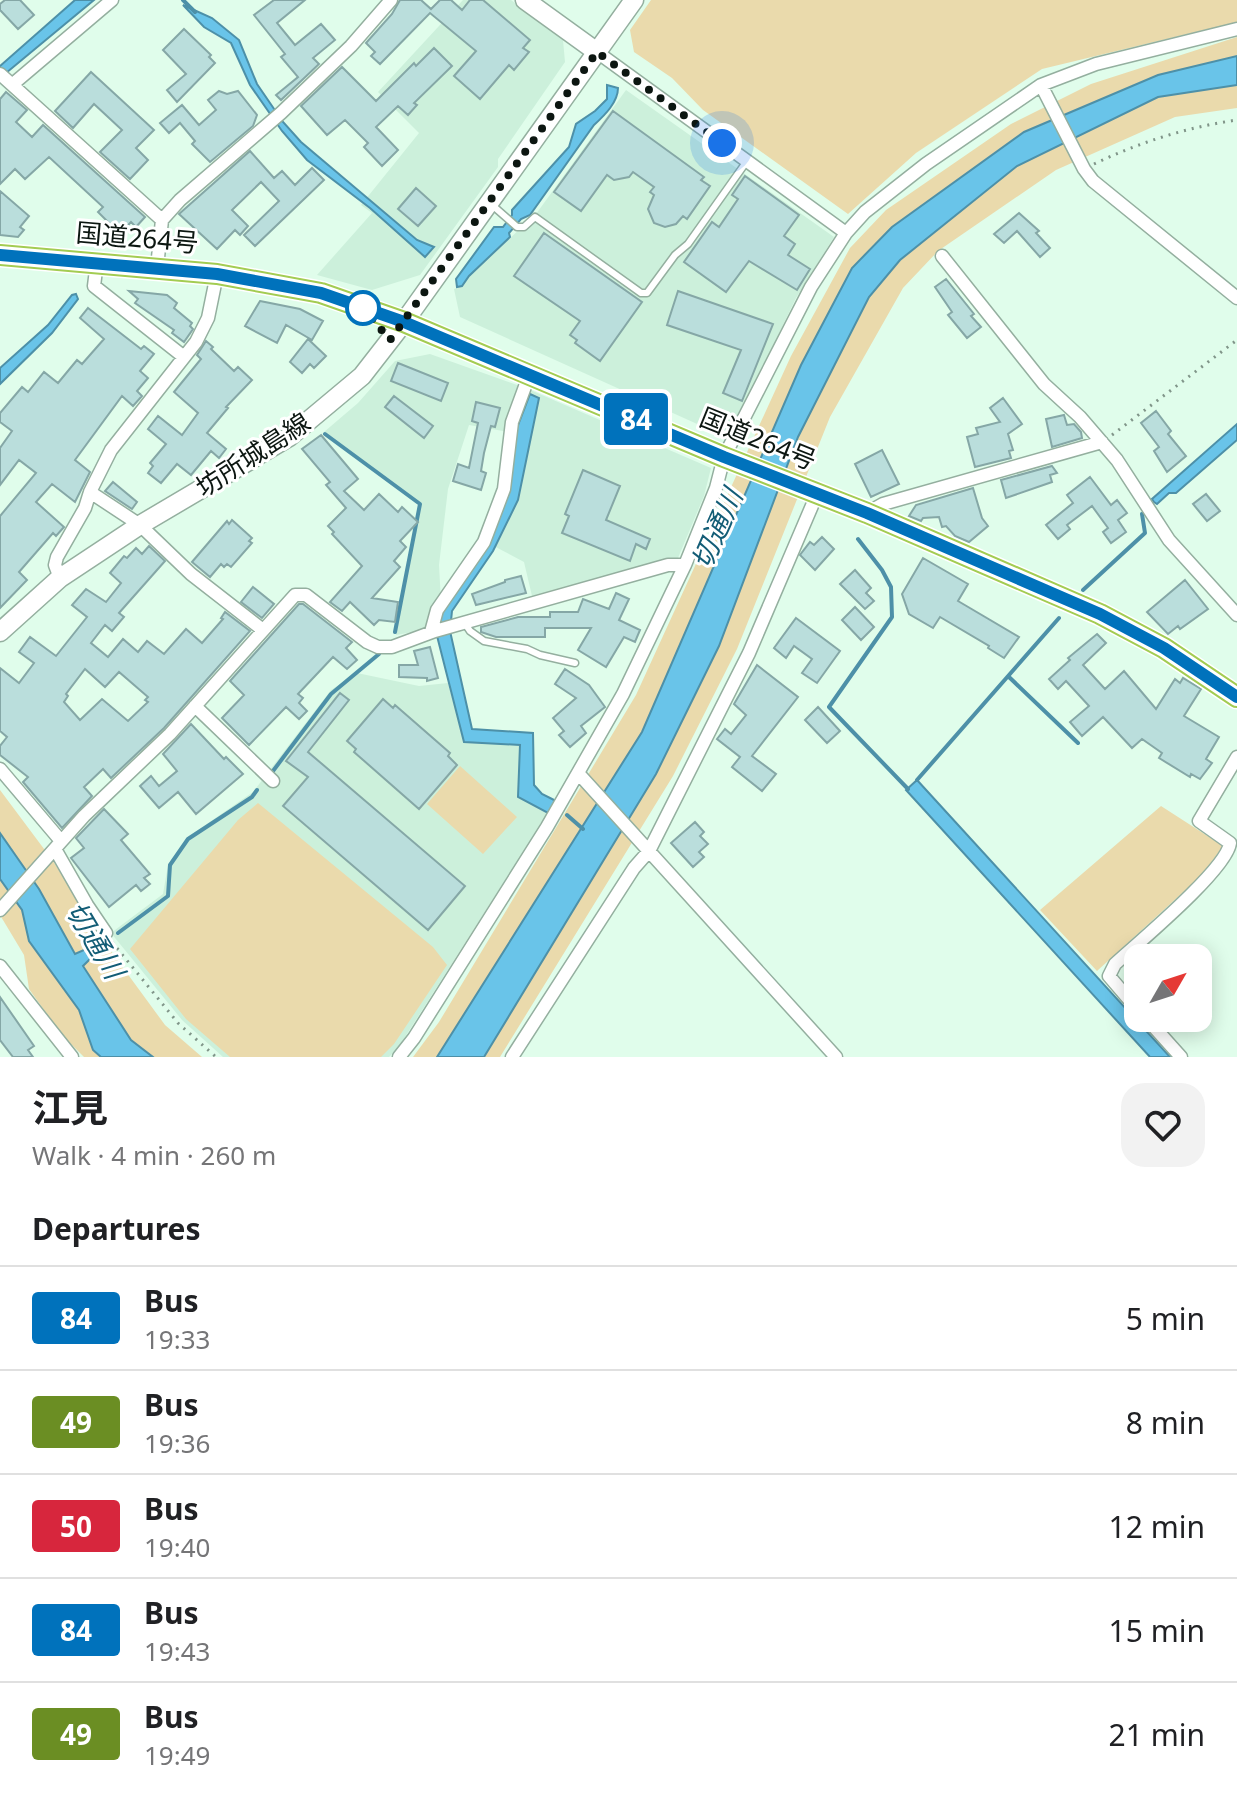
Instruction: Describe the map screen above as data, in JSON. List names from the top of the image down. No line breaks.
{"streets":{"highway":["国道264号"],"main road":["坊所城島線"]},"crossings":[["国道264号","坊所城島線"]],"water":["切通川"],"lines":["bus line 84"],"north":"top right","page":{"on_map":"84","heading":[["江見","Walk · 4 min · 260 m"],"Departures"],"list":[{"mark":"84","name":"Bus","note":"19:33","value":"5 min"},{"mark":"49","name":"Bus","note":"19:36","value":"8 min"},{"mark":"50","name":"Bus","note":"19:40","value":"12 min"},{"mark":"84","name":"Bus","note":"19:43","value":"15 min"},{"mark":"49","name":"Bus","note":"19:49","value":"21 min"}]}}
